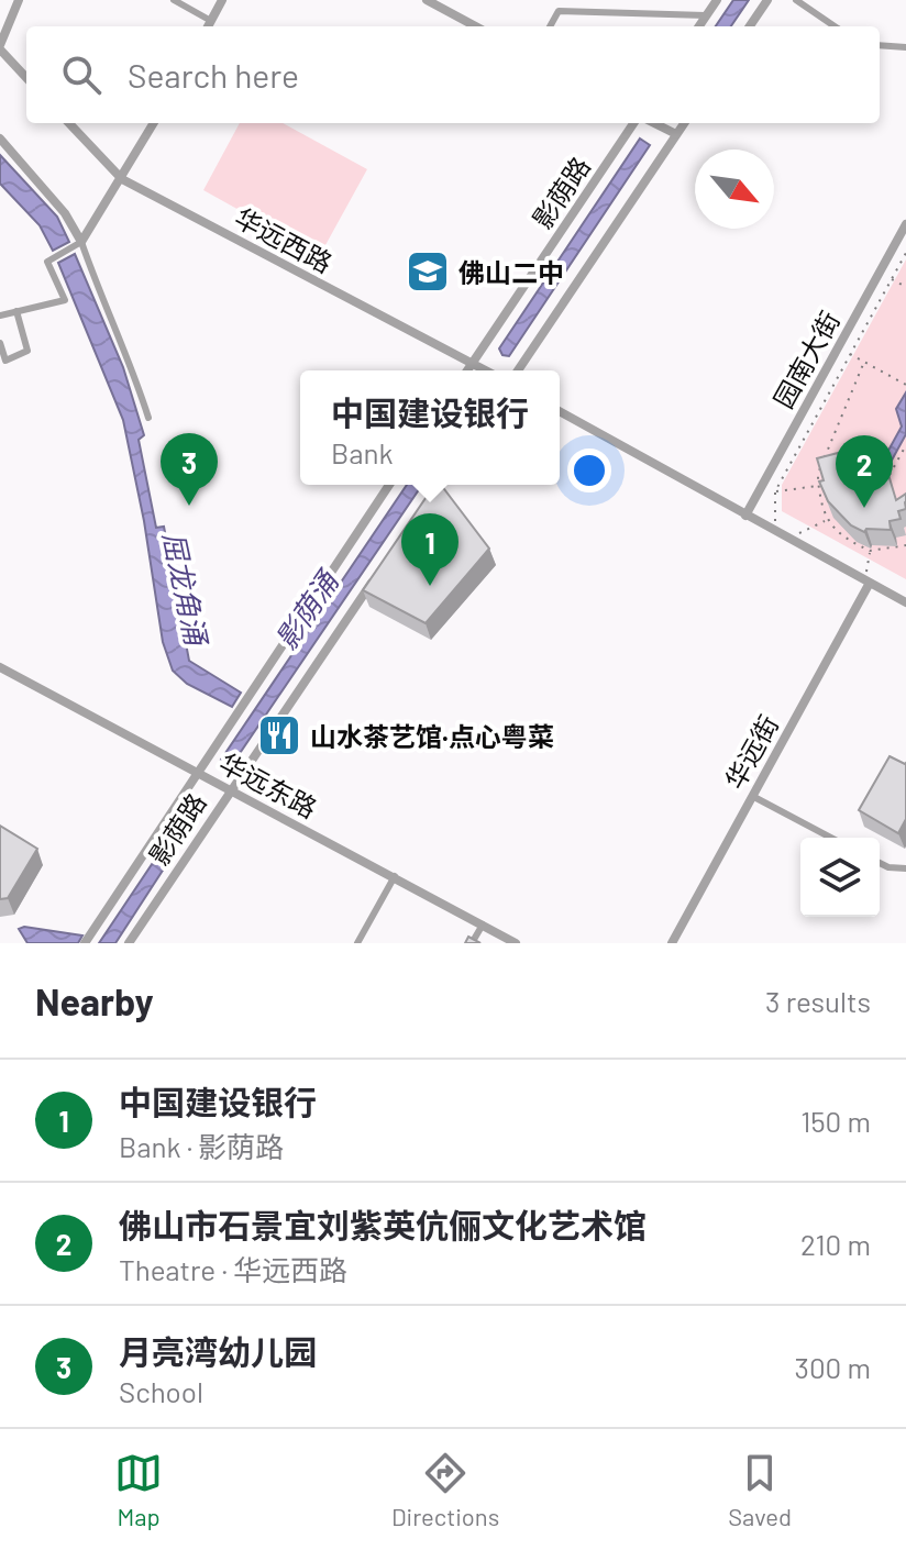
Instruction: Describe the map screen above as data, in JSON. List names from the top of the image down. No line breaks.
{"streets":{"street":["影荫路","华远西路","园南大街","华远街","华远东路"]},"crossings":[["影荫路","华远西路"],["影荫路","华远东路"]],"water":["屈龙角涌","影荫涌"],"places":{"school or university":["佛山二中"],"restaurant":["山水茶艺馆·点心粤菜"]},"north":"bottom right","page":{"search":"Search here","popup":["中国建设银行","Bank"],"pins":["3","2","1"],"heading":["Nearby","3 results"],"list":[{"mark":"1","name":"中国建设银行","note":"Bank · 影荫路","value":"150 m"},{"mark":"2","name":"佛山市石景宜刘紫英伉俪文化艺术馆","note":"Theatre · 华远西路","value":"210 m"},{"mark":"3","name":"月亮湾幼儿园","note":"School","value":"300 m"}],"nav":["Map","Directions","Saved"]}}
